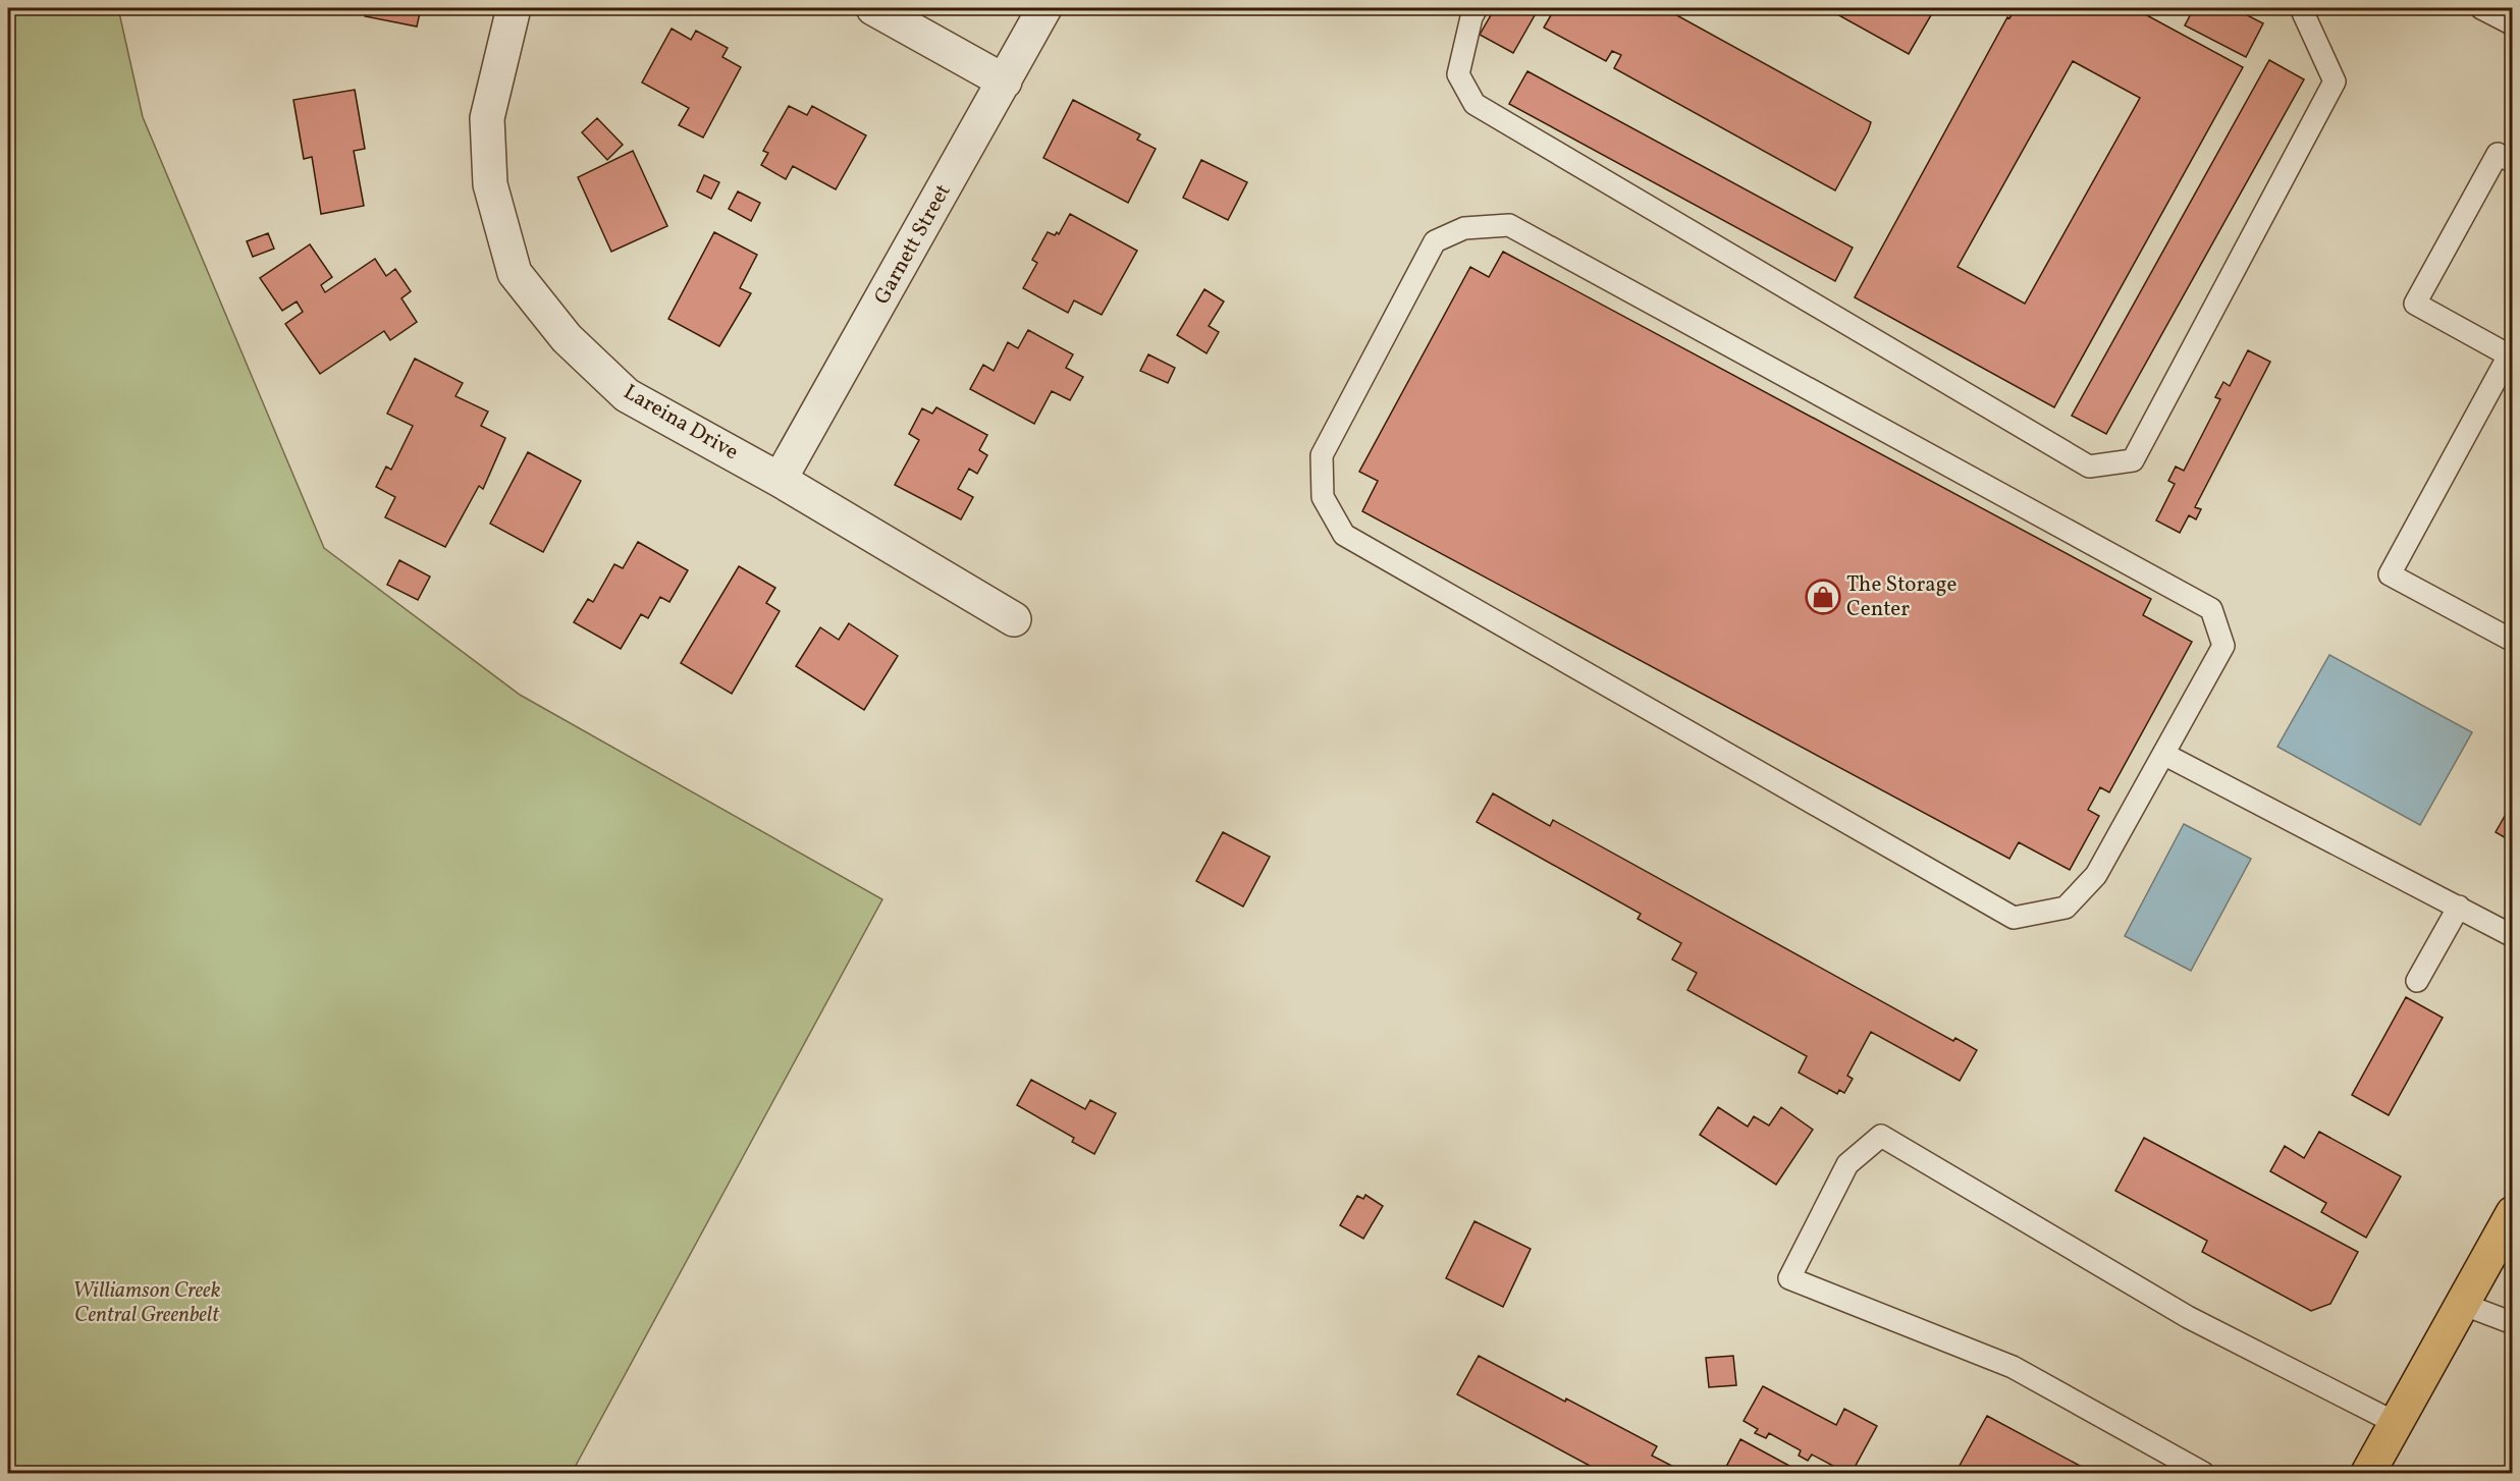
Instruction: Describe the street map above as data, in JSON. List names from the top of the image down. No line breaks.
{"streets":{"street":["Garnett Street","Lareina Drive"]},"crossings":[["Garnett Street","Lareina Drive"]],"parks":["Williamson Creek Central Greenbelt"],"places":{"shop":["The Storage Center"]}}
